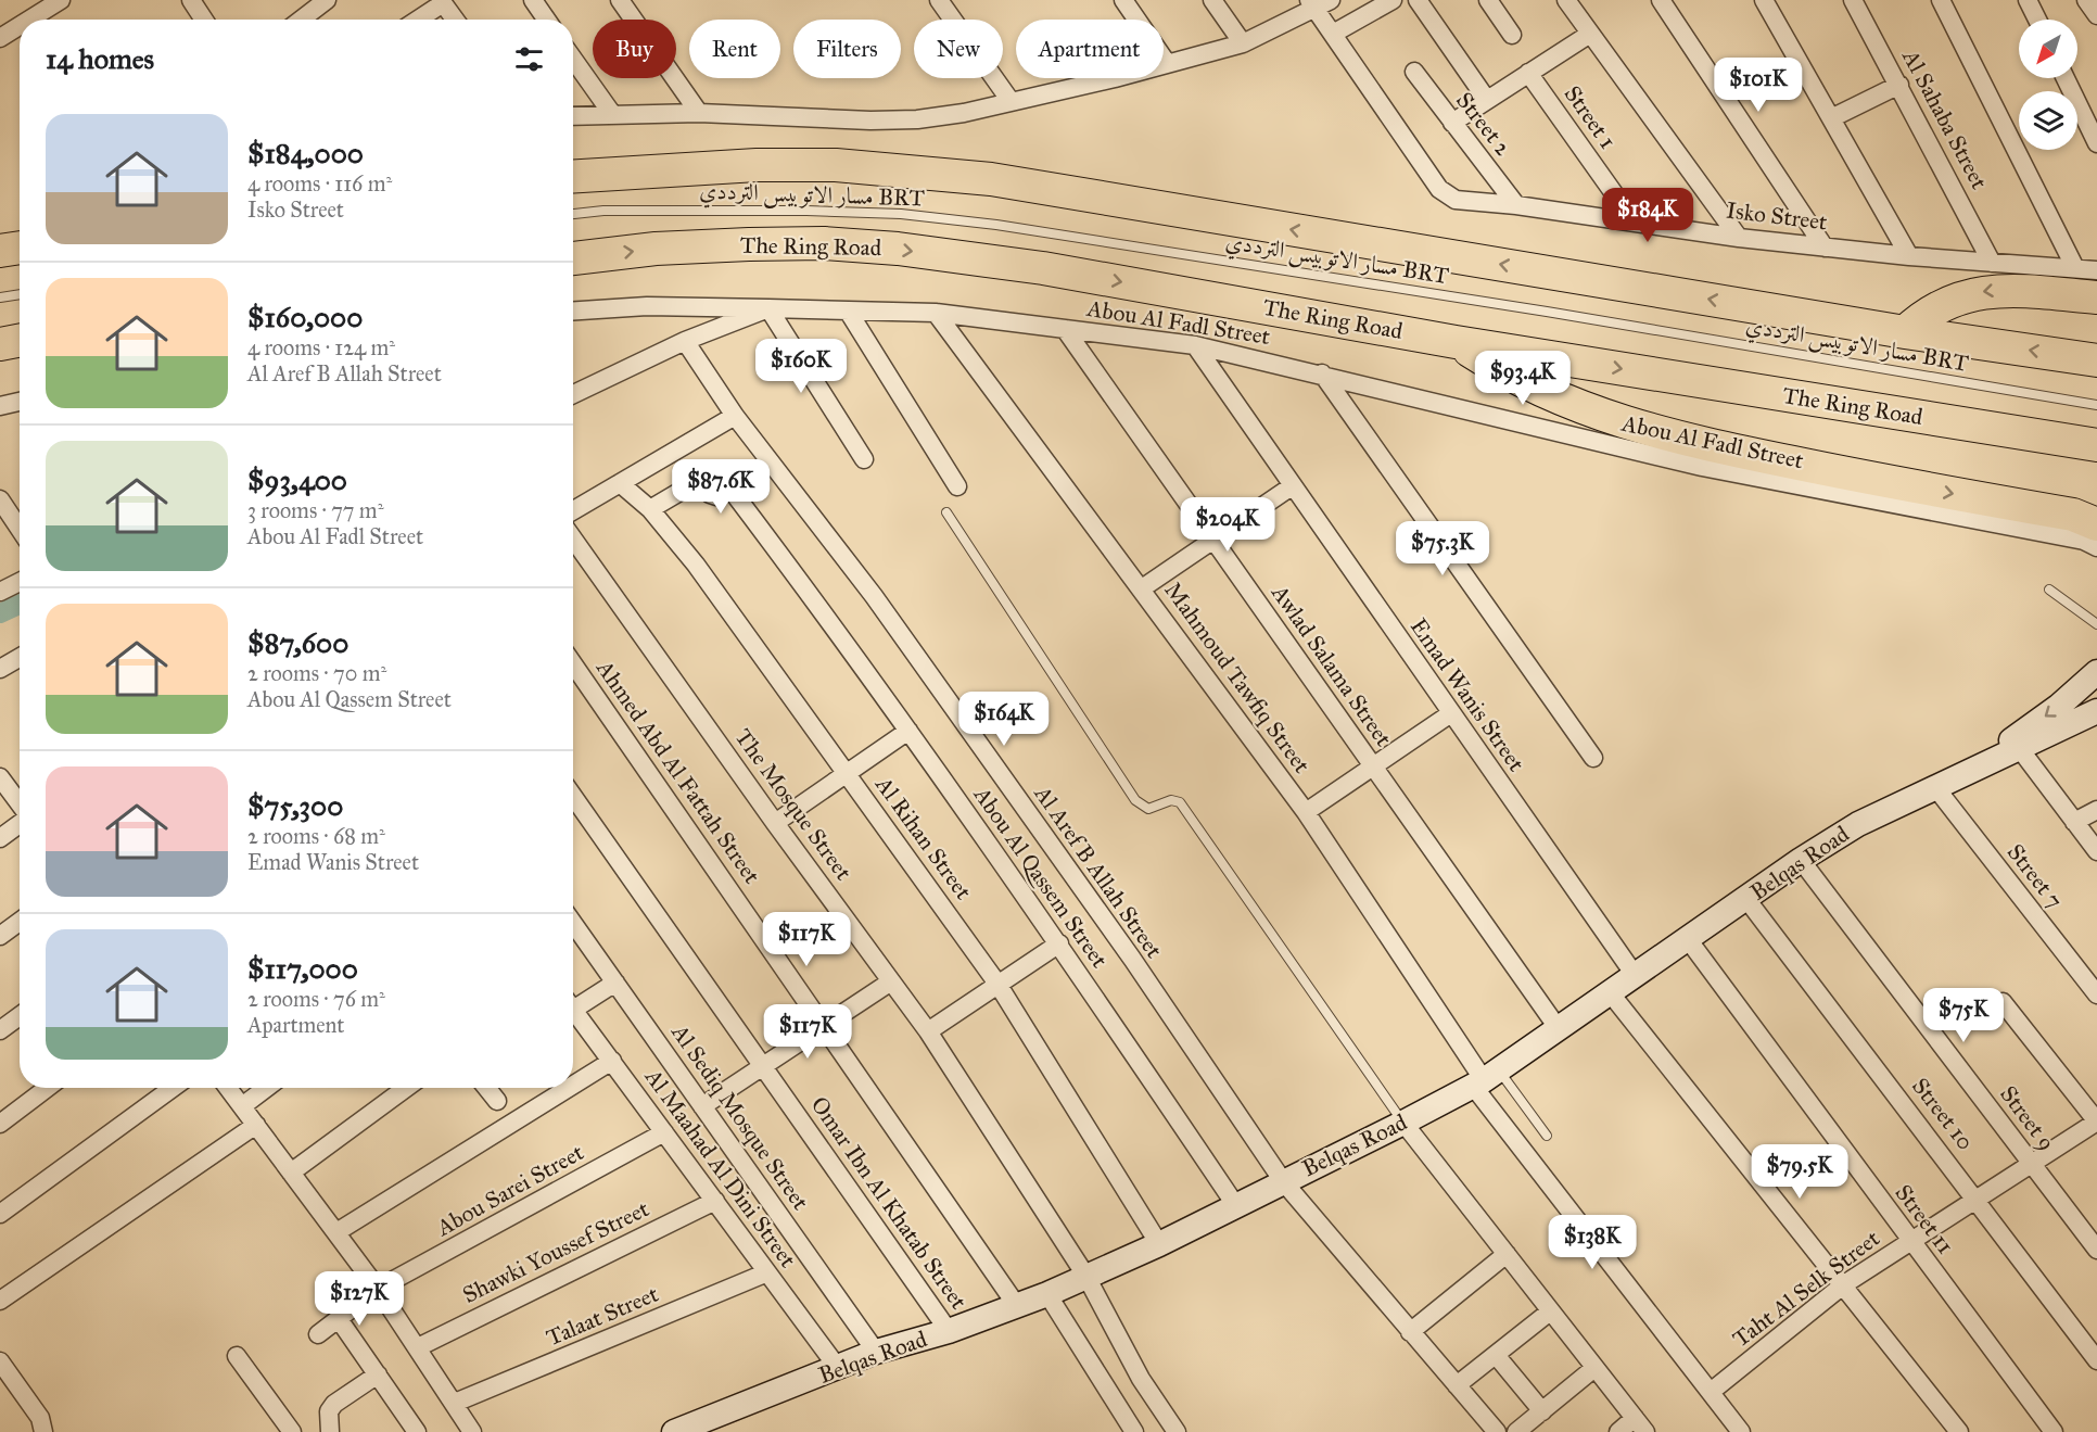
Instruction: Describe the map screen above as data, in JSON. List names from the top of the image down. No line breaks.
{"streets":{"highway":["The Ring Road"],"main road":["Belqas Road"],"street":["Street 1","Al Sahaba Street","Street 2","Isko Street","Abou Al Fadl Street","Awlad Salama Street","Mahmoud Tawfiq Street","Emad Wanis Street","Ahmed Abd Al Fattah Street","The Mosque Street","Al Rihan Street","Al Aref B Allah Street","Street 7","Abou Al Qassem Street","Street 10","Al Sediq Mosque Street","Street 9","Al Maahad Al Dini Street","Abou Sarei Street","Omar Ibn Al Khatab Street","Street 11","Shawki Youssef Street","Taht Al Selk Street","Talaat Street"],"lane":["مسار الاتوبيس الترددي BRT"]},"crossings":[["Street 1","Isko Street"],["Al Sahaba Street","Isko Street"],["Street 2","Isko Street"],["Abou Al Fadl Street","Awlad Salama Street"],["Abou Al Fadl Street","Mahmoud Tawfiq Street"],["Abou Al Fadl Street","Emad Wanis Street"],["Awlad Salama Street","Belqas Road"],["Mahmoud Tawfiq Street","Belqas Road"],["Mahmoud Tawfiq Street","Taht Al Selk Street"],["Emad Wanis Street","Belqas Road"],["Ahmed Abd Al Fattah Street","Belqas Road"],["The Mosque Street","Belqas Road"],["Al Rihan Street","Belqas Road"],["Belqas Road","Al Aref B Allah Street"],["Belqas Road","Street 7"],["Belqas Road","Abou Al Qassem Street"],["Belqas Road","Street 10"],["Belqas Road","Al Sediq Mosque Street"],["Belqas Road","Street 9"],["Belqas Road","Al Maahad Al Dini Street"],["Belqas Road","Omar Ibn Al Khatab Street"],["Belqas Road","Street 11"],["Street 10","Taht Al Selk Street"],["Street 9","Taht Al Selk Street"],["Al Maahad Al Dini Street","Abou Sarei Street"],["Al Maahad Al Dini Street","Shawki Youssef Street"],["Al Maahad Al Dini Street","Talaat Street"],["Street 11","Taht Al Selk Street"]],"north":"bottom left","page":{"chip":["Buy","Rent","Filters","New","Apartment"],"heading":"14 homes","price":["$101K","$184K","$160K","$93.4K","$87.6K","$204K","$75.3K","$164K","$117K","$75K","$117K","$79.5K","$138K","$127K"],"list":[{"name":"$184,000","note":"4 rooms · 116 m² · Isko Street"},{"name":"$160,000","note":"4 rooms · 124 m² · Al Aref B Allah Street"},{"name":"$93,400","note":"3 rooms · 77 m² · Abou Al Fadl Street"},{"name":"$87,600","note":"2 rooms · 70 m² · Abou Al Qassem Street"},{"name":"$75,300","note":"2 rooms · 68 m² · Emad Wanis Street"},{"name":"$117,000","note":"2 rooms · 76 m² · Apartment"}]}}
